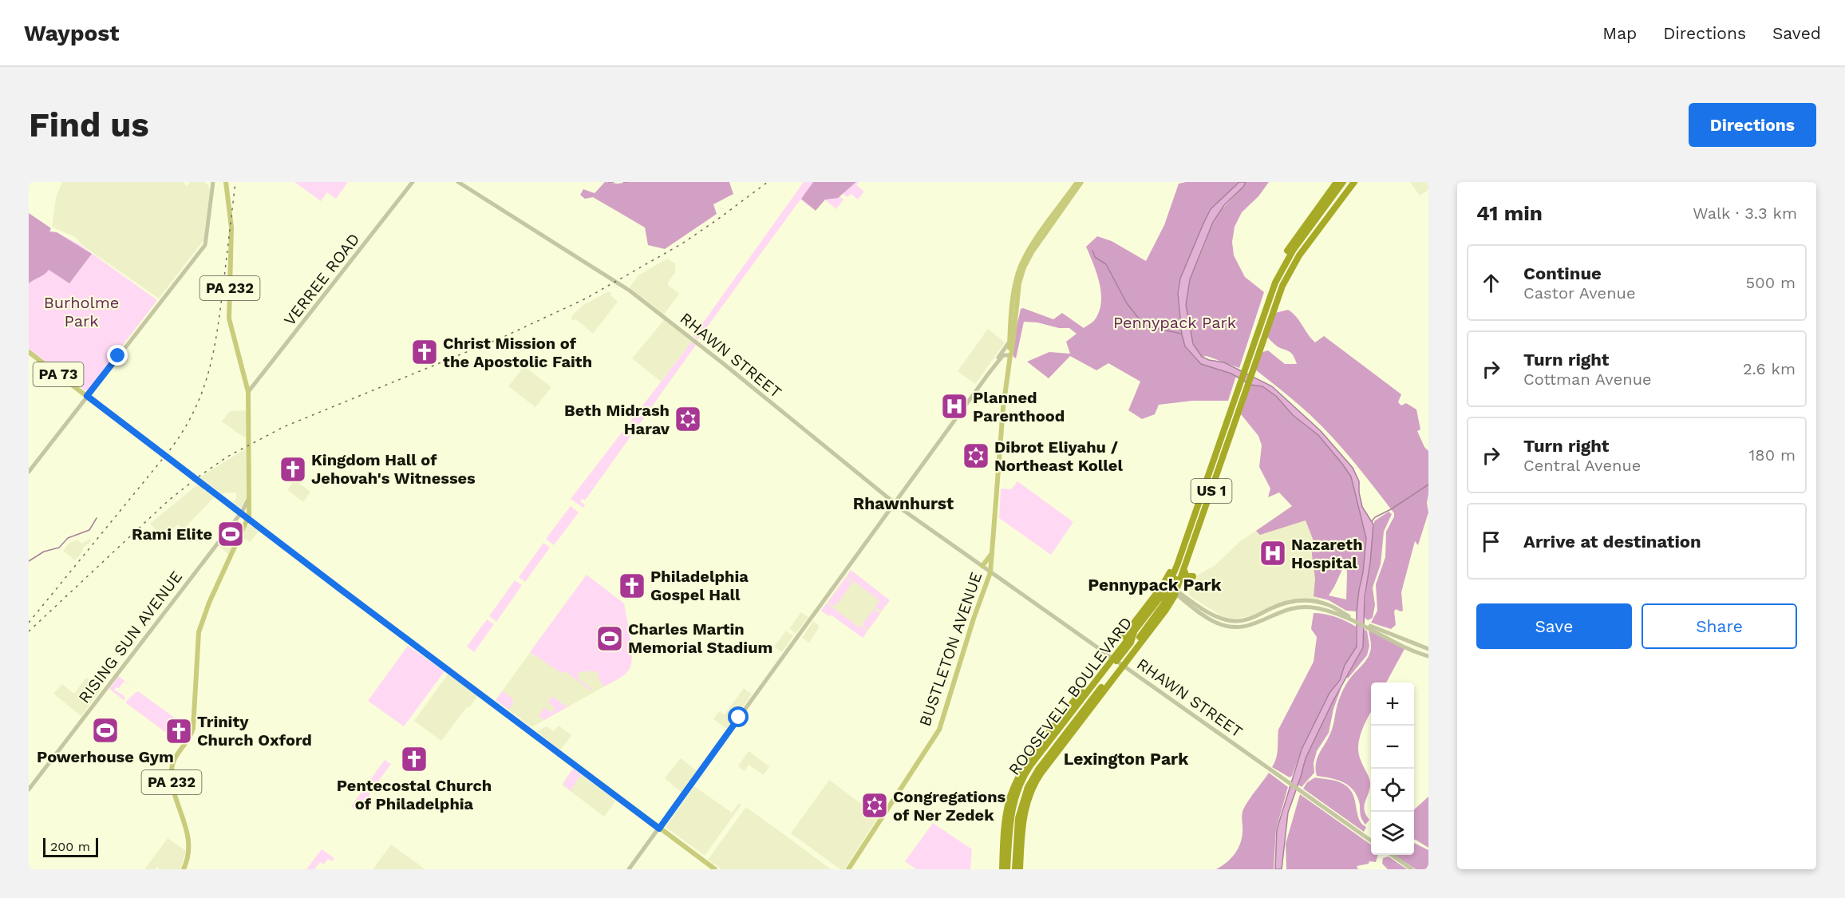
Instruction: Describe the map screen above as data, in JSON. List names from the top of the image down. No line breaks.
{"streets":{"highway":["US 1","ROOSEVELT BOULEVARD"],"main road":["VERREE ROAD","PA 232","RHAWN STREET","PA 73","RISING SUN AVENUE","BUSTLETON AVENUE"]},"crossings":[["VERREE ROAD","PA 232"],["PA 232","PA 73"],["PA 232","RISING SUN AVENUE"],["RHAWN STREET","BUSTLETON AVENUE"],["RHAWN STREET","ROOSEVELT BOULEVARD"],["PA 73","RISING SUN AVENUE"]],"districts":["Rhawnhurst","Pennypack Park","Lexington Park"],"parks":["Burholme Park","Pennypack Park"],"places":{"church":["Christ Mission of the Apostolic Faith","Kingdom Hall of Jehovah's Witnesses","Philadelphia Gospel Hall","Trinity Church Oxford","Pentecostal Church of Philadelphia"],"hospital":["Planned Parenthood","Nazareth Hospital"],"synagogue":["Beth Midrash Harav","Dibrot Eliyahu / Northeast Kollel","Congregations of Ner Zedek"],"sports":["Rami Elite","Charles Martin Memorial Stadium","Powerhouse Gym"]},"scale_bar":"200 m","page":{"header":"Waypost","nav":["Map","Directions","Saved"],"buttons":["Directions",["Save","Share"]],"title":"Find us","heading":["41 min","Walk · 3.3 km"],"list":[["Continue","Castor Avenue","500 m"],["Turn right","Cottman Avenue","2.6 km"],["Turn right","Central Avenue","180 m"],"Arrive at destination"],"map_buttons":["+","−"],"scale":"200 m"}}
